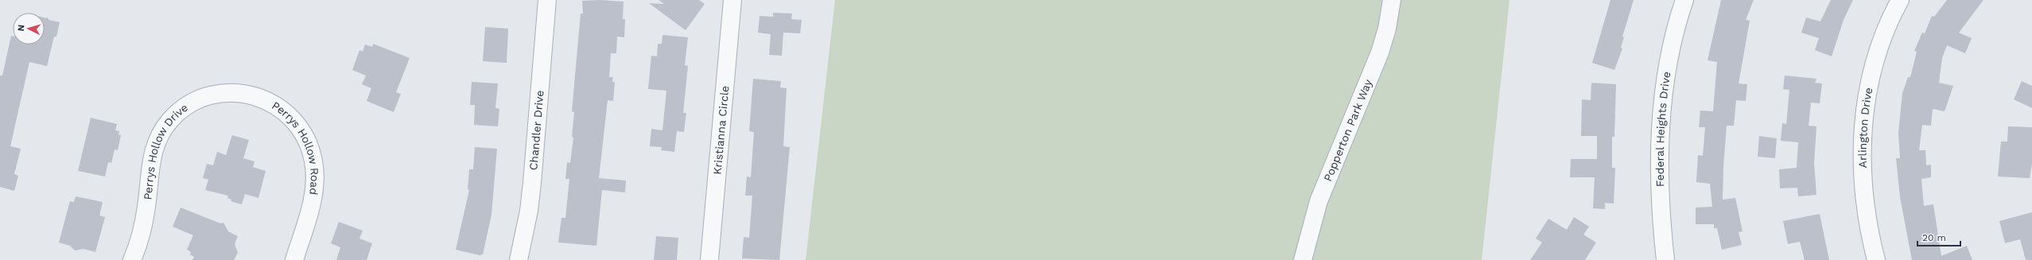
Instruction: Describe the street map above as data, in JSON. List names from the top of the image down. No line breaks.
{"streets":{"street":["Arlington Drive","Federal Heights Drive","Kristianna Circle","Chandler Drive","Popperton Park Way","Perrys Hollow Road","Perrys Hollow Drive"]},"crossings":[["Perrys Hollow Road","Perrys Hollow Drive"]],"scale_bar":"20 m","north":"left"}
